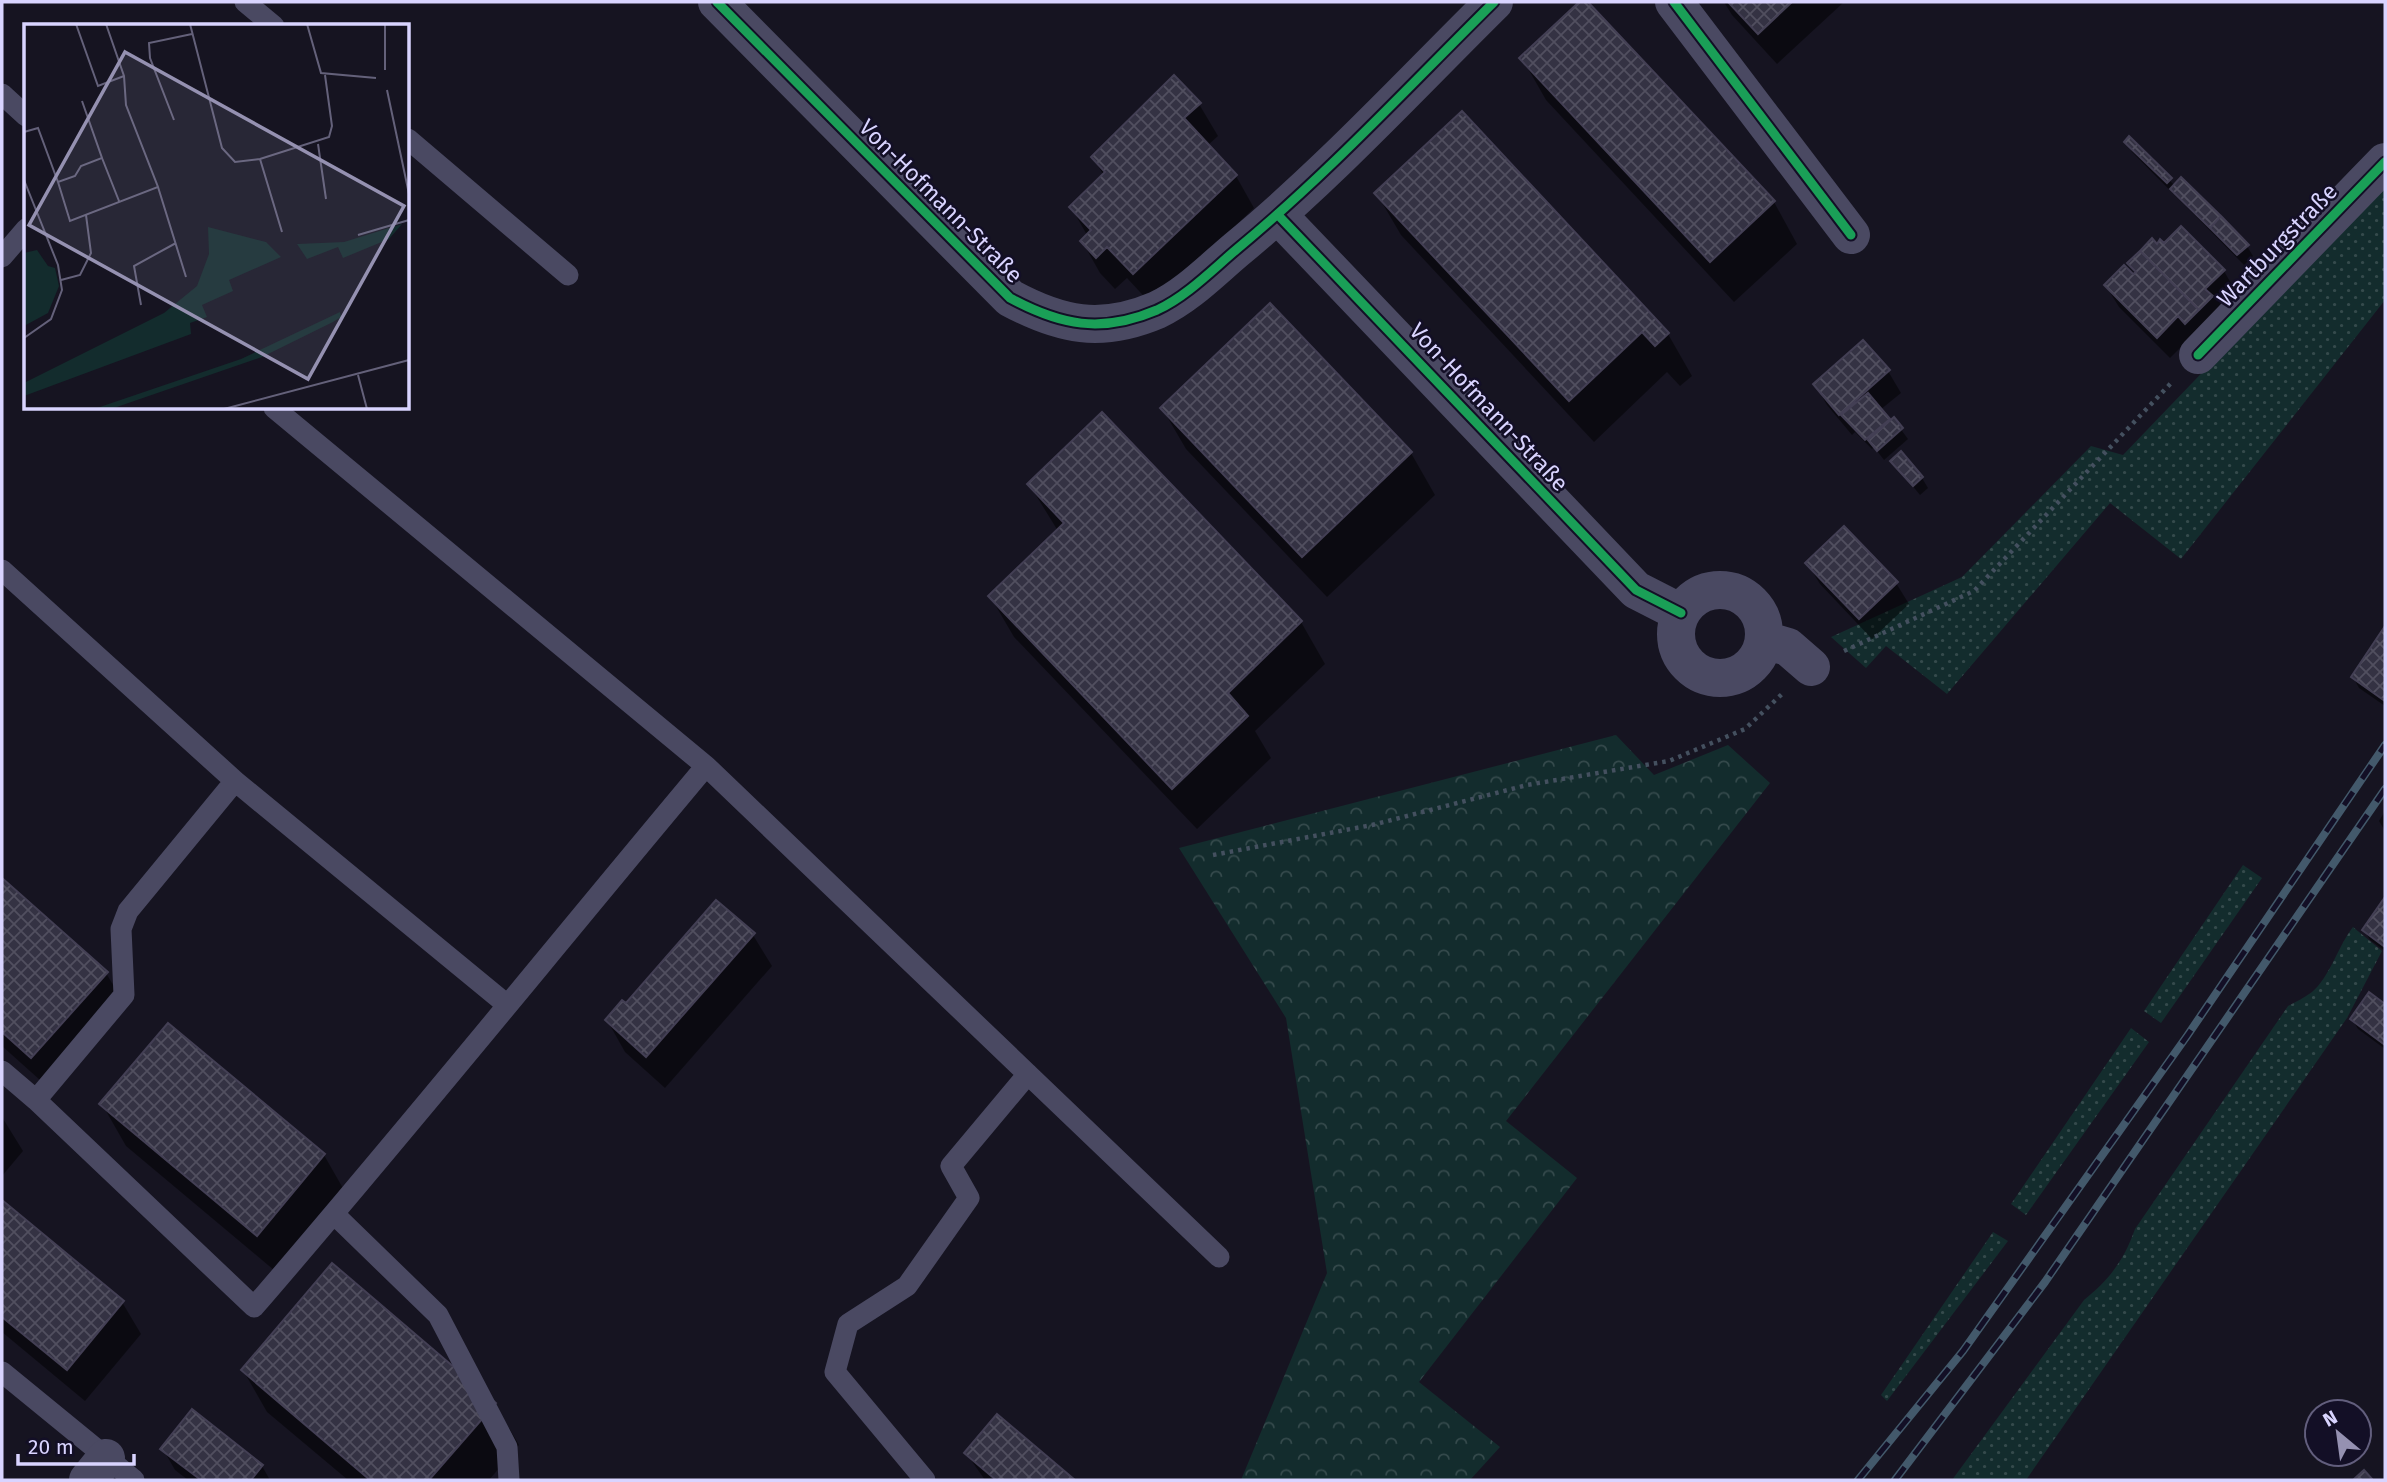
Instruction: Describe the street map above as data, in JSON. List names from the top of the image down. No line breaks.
{"streets":{"street":["Von-Hofmann-Straße","Wartburgstraße"]},"scale_bar":"20 m","north":"top left"}
